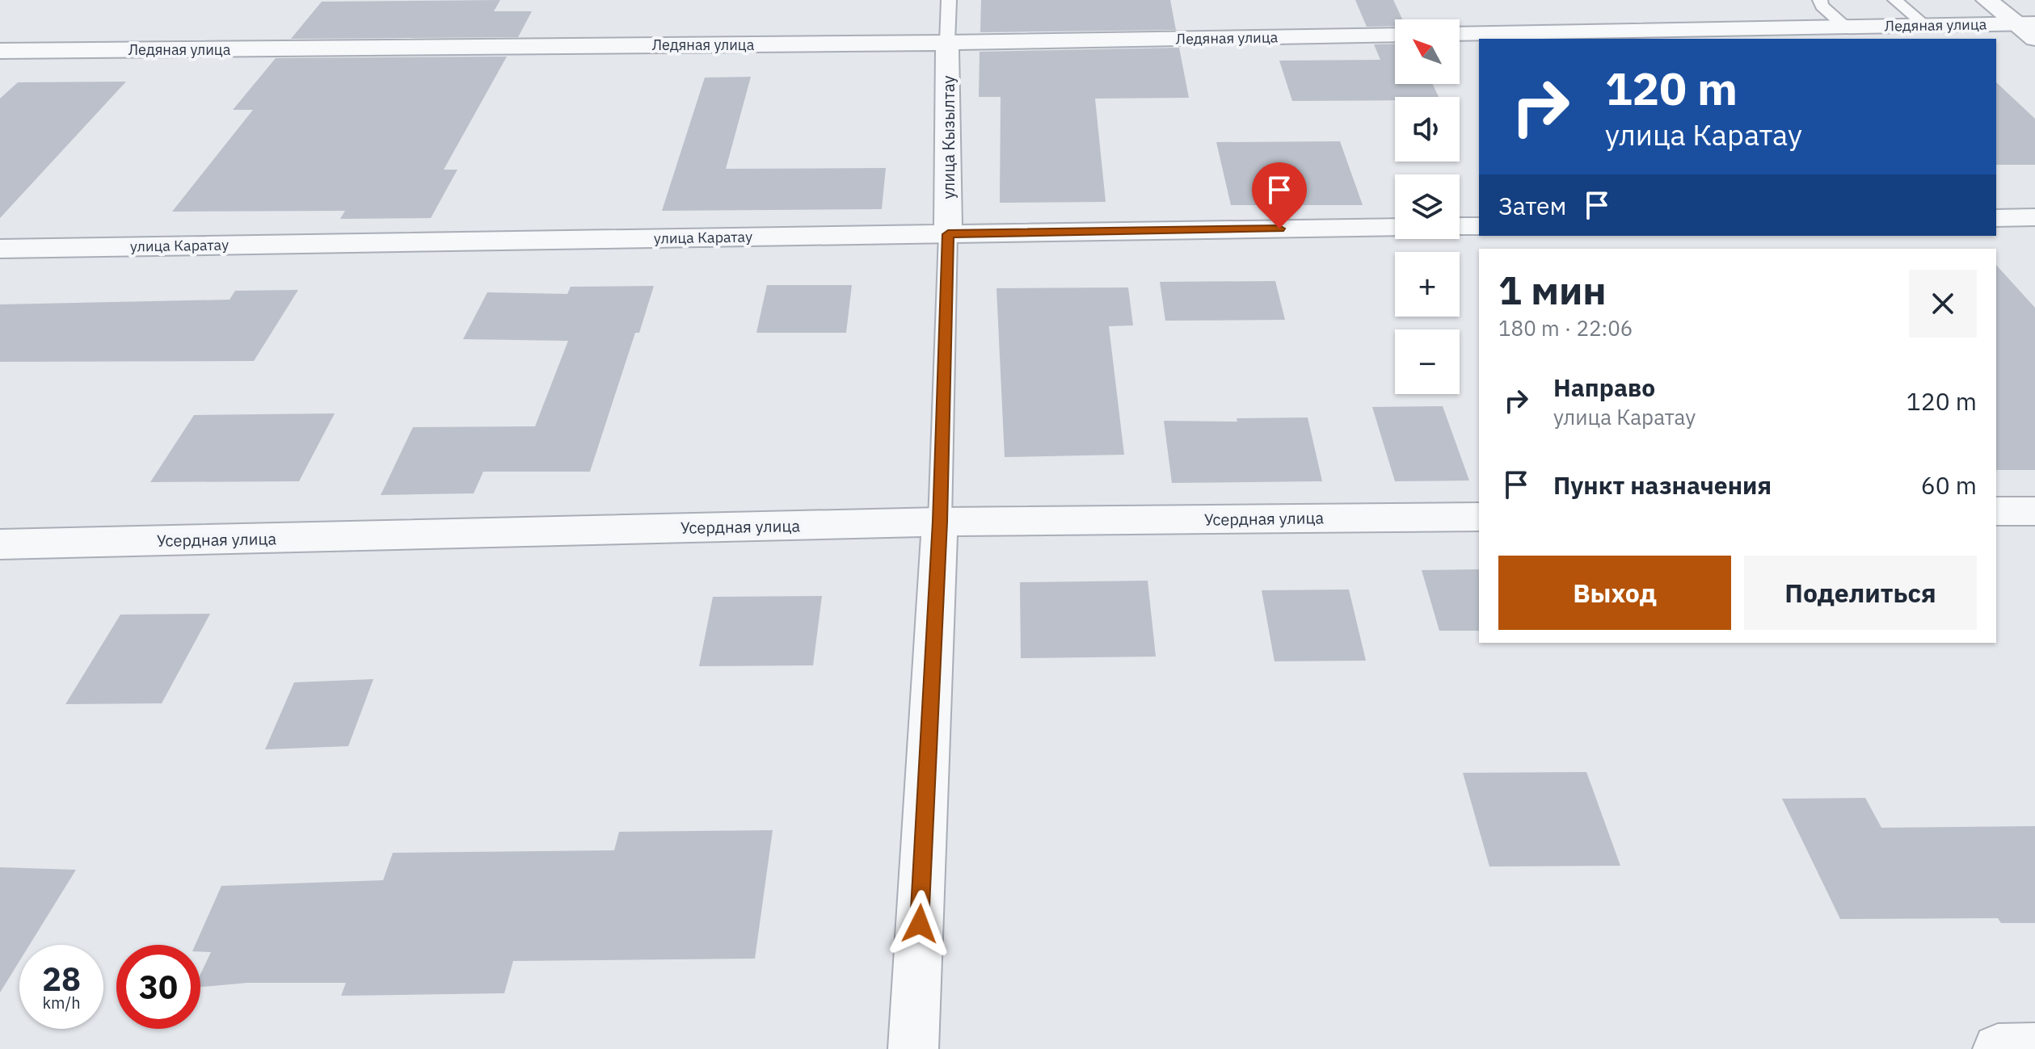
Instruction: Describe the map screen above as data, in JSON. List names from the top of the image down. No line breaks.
{"streets":{"street":["Ледяная улица","улица Кызылтау","улица Каратау","Усердная улица"]},"crossings":[["Ледяная улица","улица Кызылтау"],["улица Кызылтау","улица Каратау"],["улица Кызылтау","Усердная улица"]],"north":"top left","page":{"map_buttons":["+","−"],"turn":["120 m","улица Каратау"],"then":"Затем","heading":["1 мин","180 m · 22:06"],"list":[{"name":"Направо","note":"улица Каратау","value":"120 m"},{"name":"Пункт назначения","value":"60 m"}],"buttons":["Выход","Поделиться"],"speed":"28 km/h","limit":"30"}}
